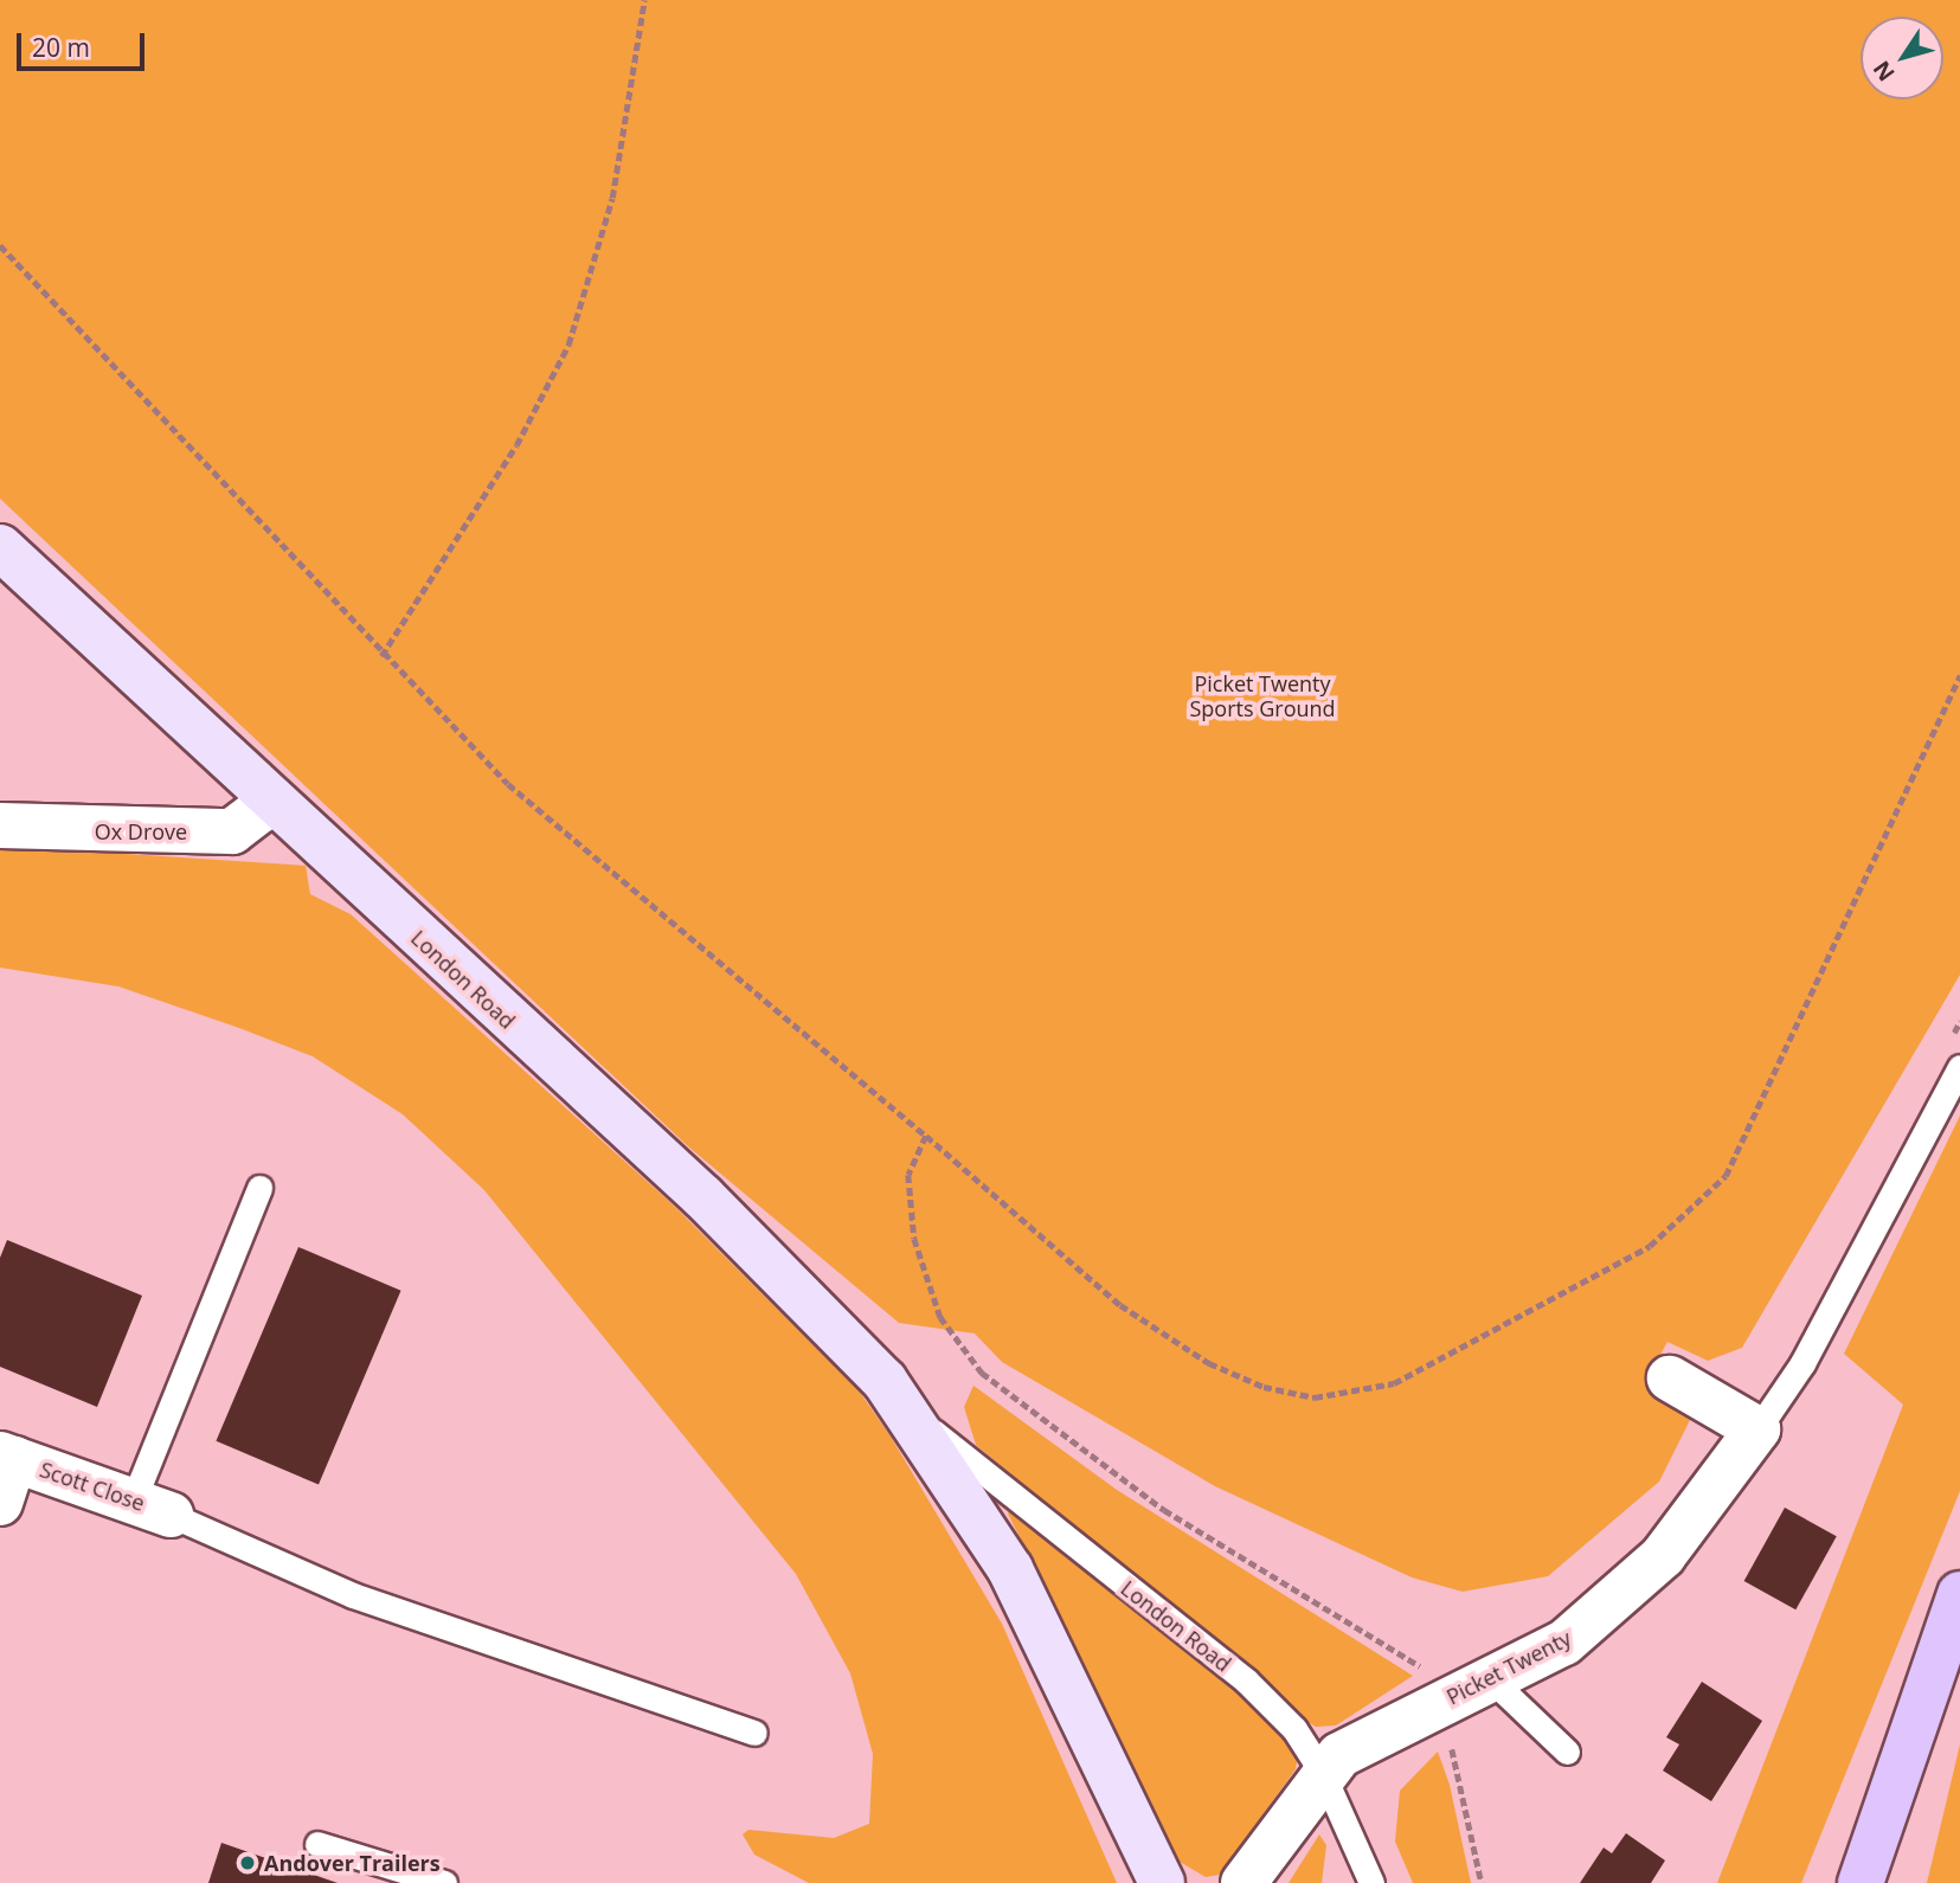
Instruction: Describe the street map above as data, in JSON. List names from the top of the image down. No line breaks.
{"streets":{"main road":["London Road"],"street":["Ox Drove","Scott Close","Picket Twenty"]},"crossings":[["Ox Drove","London Road"],["London Road","Picket Twenty"]],"parks":["Picket Twenty Sports Ground"],"places":["Andover Trailers"],"scale_bar":"20 m","north":"bottom left"}
